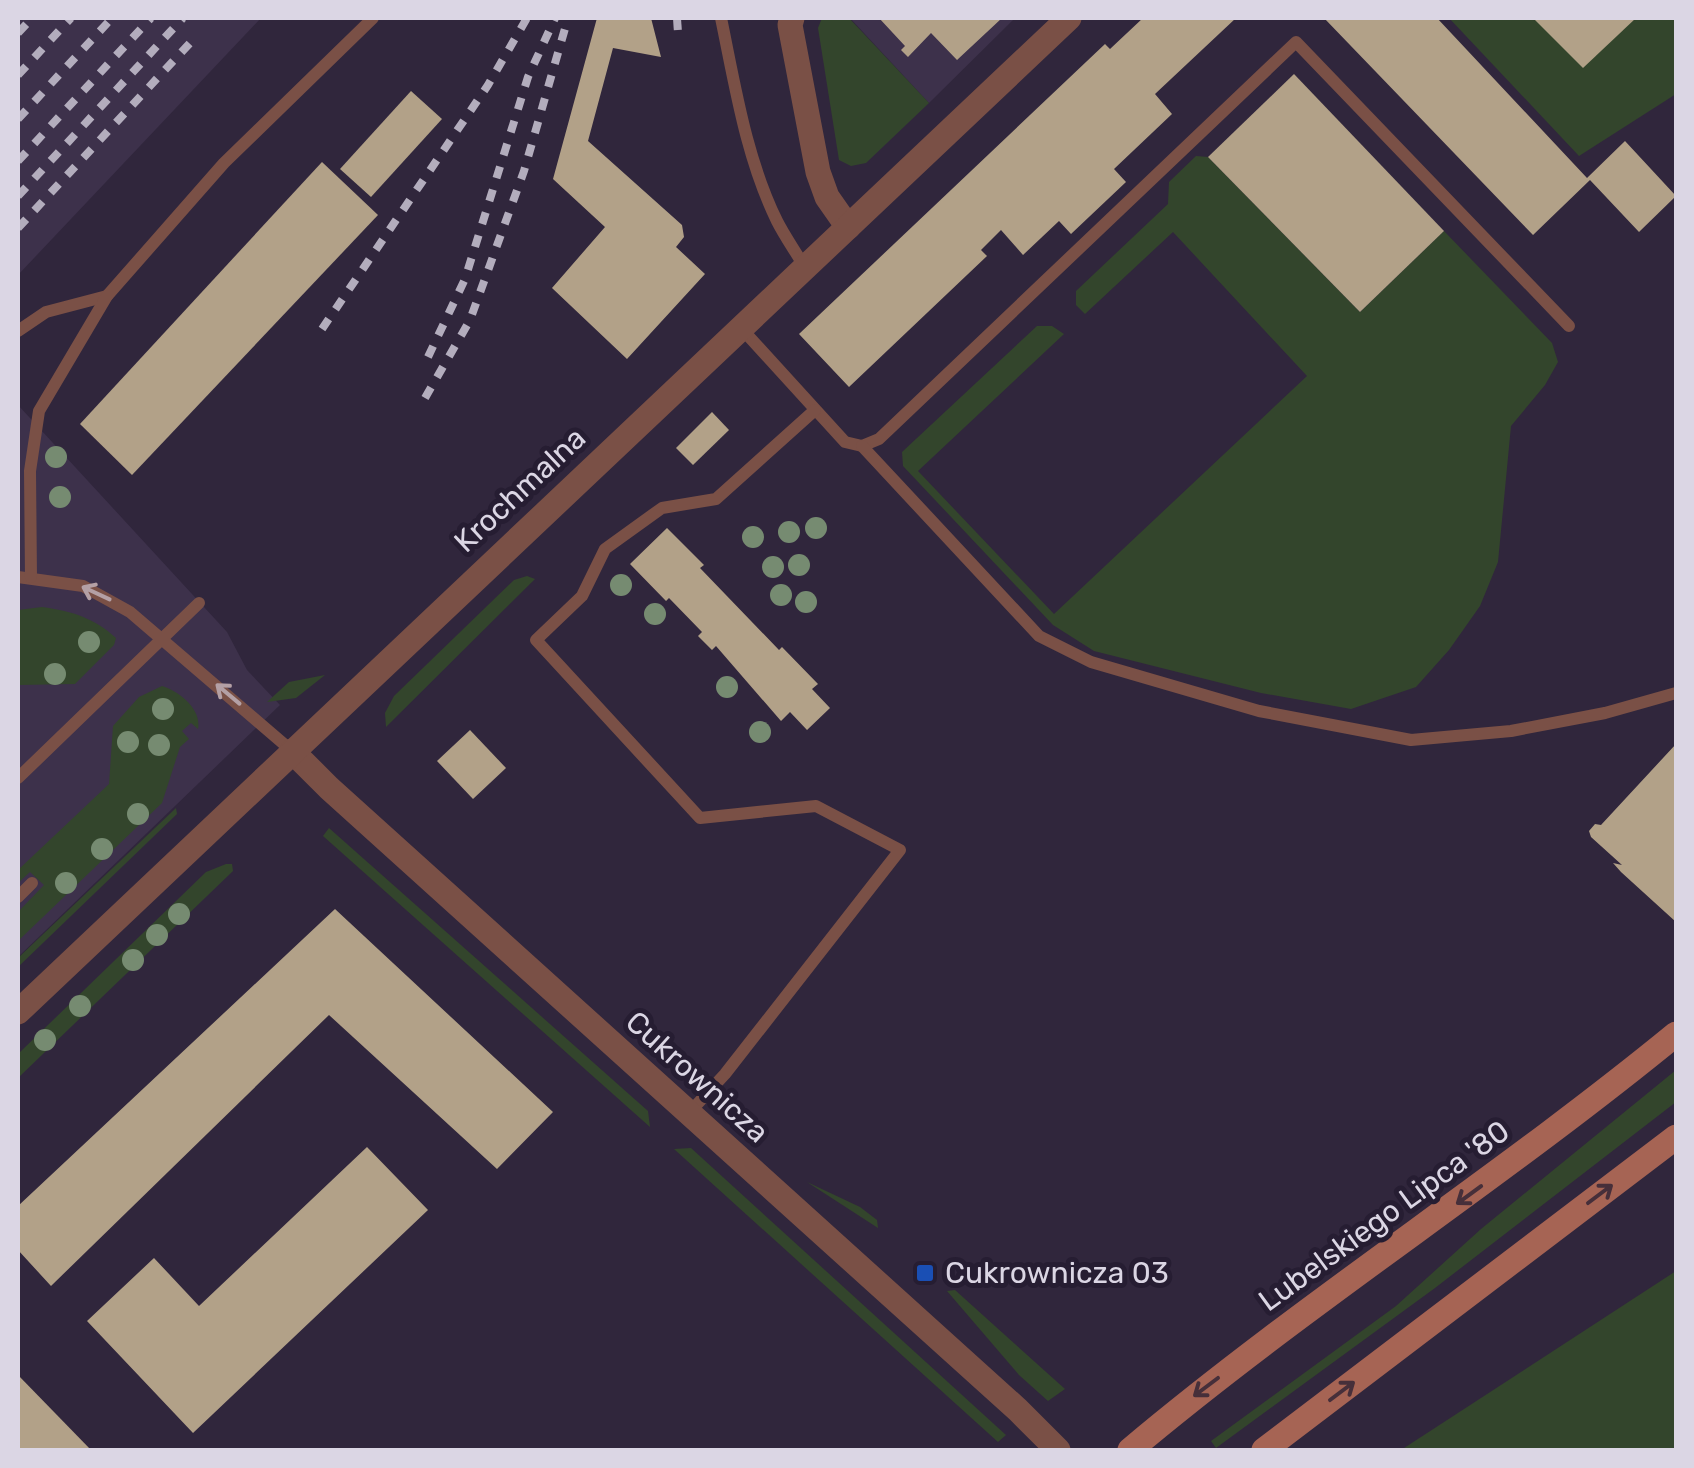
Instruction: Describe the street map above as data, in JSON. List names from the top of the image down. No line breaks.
{"streets":{"main road":["Lubelskiego Lipca '80"],"street":["Krochmalna","Cukrownicza"]},"crossings":[["Krochmalna","Cukrownicza"]],"places":{"transit":["Cukrownicza 03"]}}
